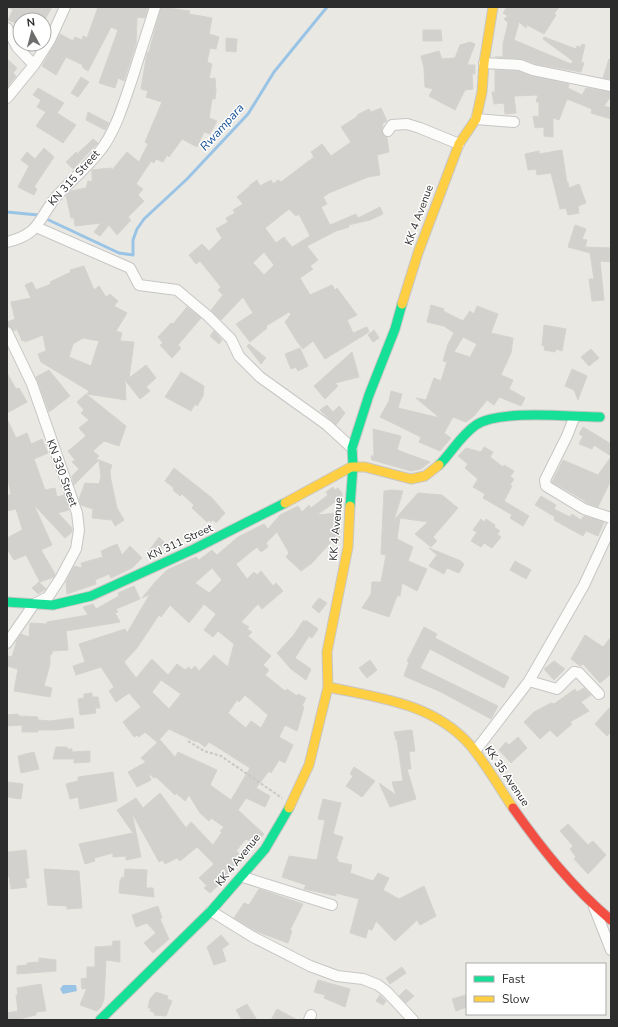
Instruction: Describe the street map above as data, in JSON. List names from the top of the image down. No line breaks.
{"streets":{"main road":["KK 4 Avenue","KN 311 Street","KK 35 Avenue"],"street":["KN 315 Street","KN 330 Street"]},"crossings":[["KK 4 Avenue","KN 311 Street"],["KK 4 Avenue","KK 35 Avenue"],["KN 330 Street","KN 311 Street"]],"water":["Rwampara"],"legend":["Fast","Slow"],"north":"top"}
